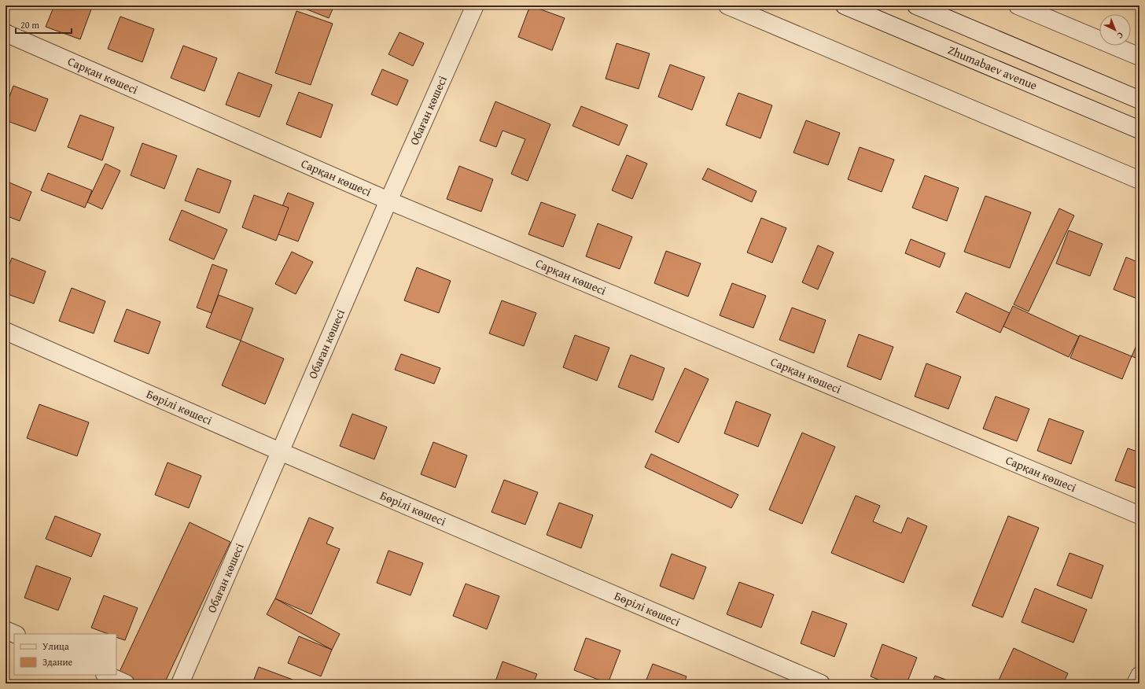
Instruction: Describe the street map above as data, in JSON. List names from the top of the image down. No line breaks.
{"streets":{"street":["Zhumabaev avenue","Сарқан көшесі","Обаған көшесі","Бөрілі көшесі"]},"crossings":[["Сарқан көшесі","Обаған көшесі"],["Обаған көшесі","Бөрілі көшесі"]],"legend":["Улица","Здание"],"scale_bar":"20 m","north":"bottom right"}
